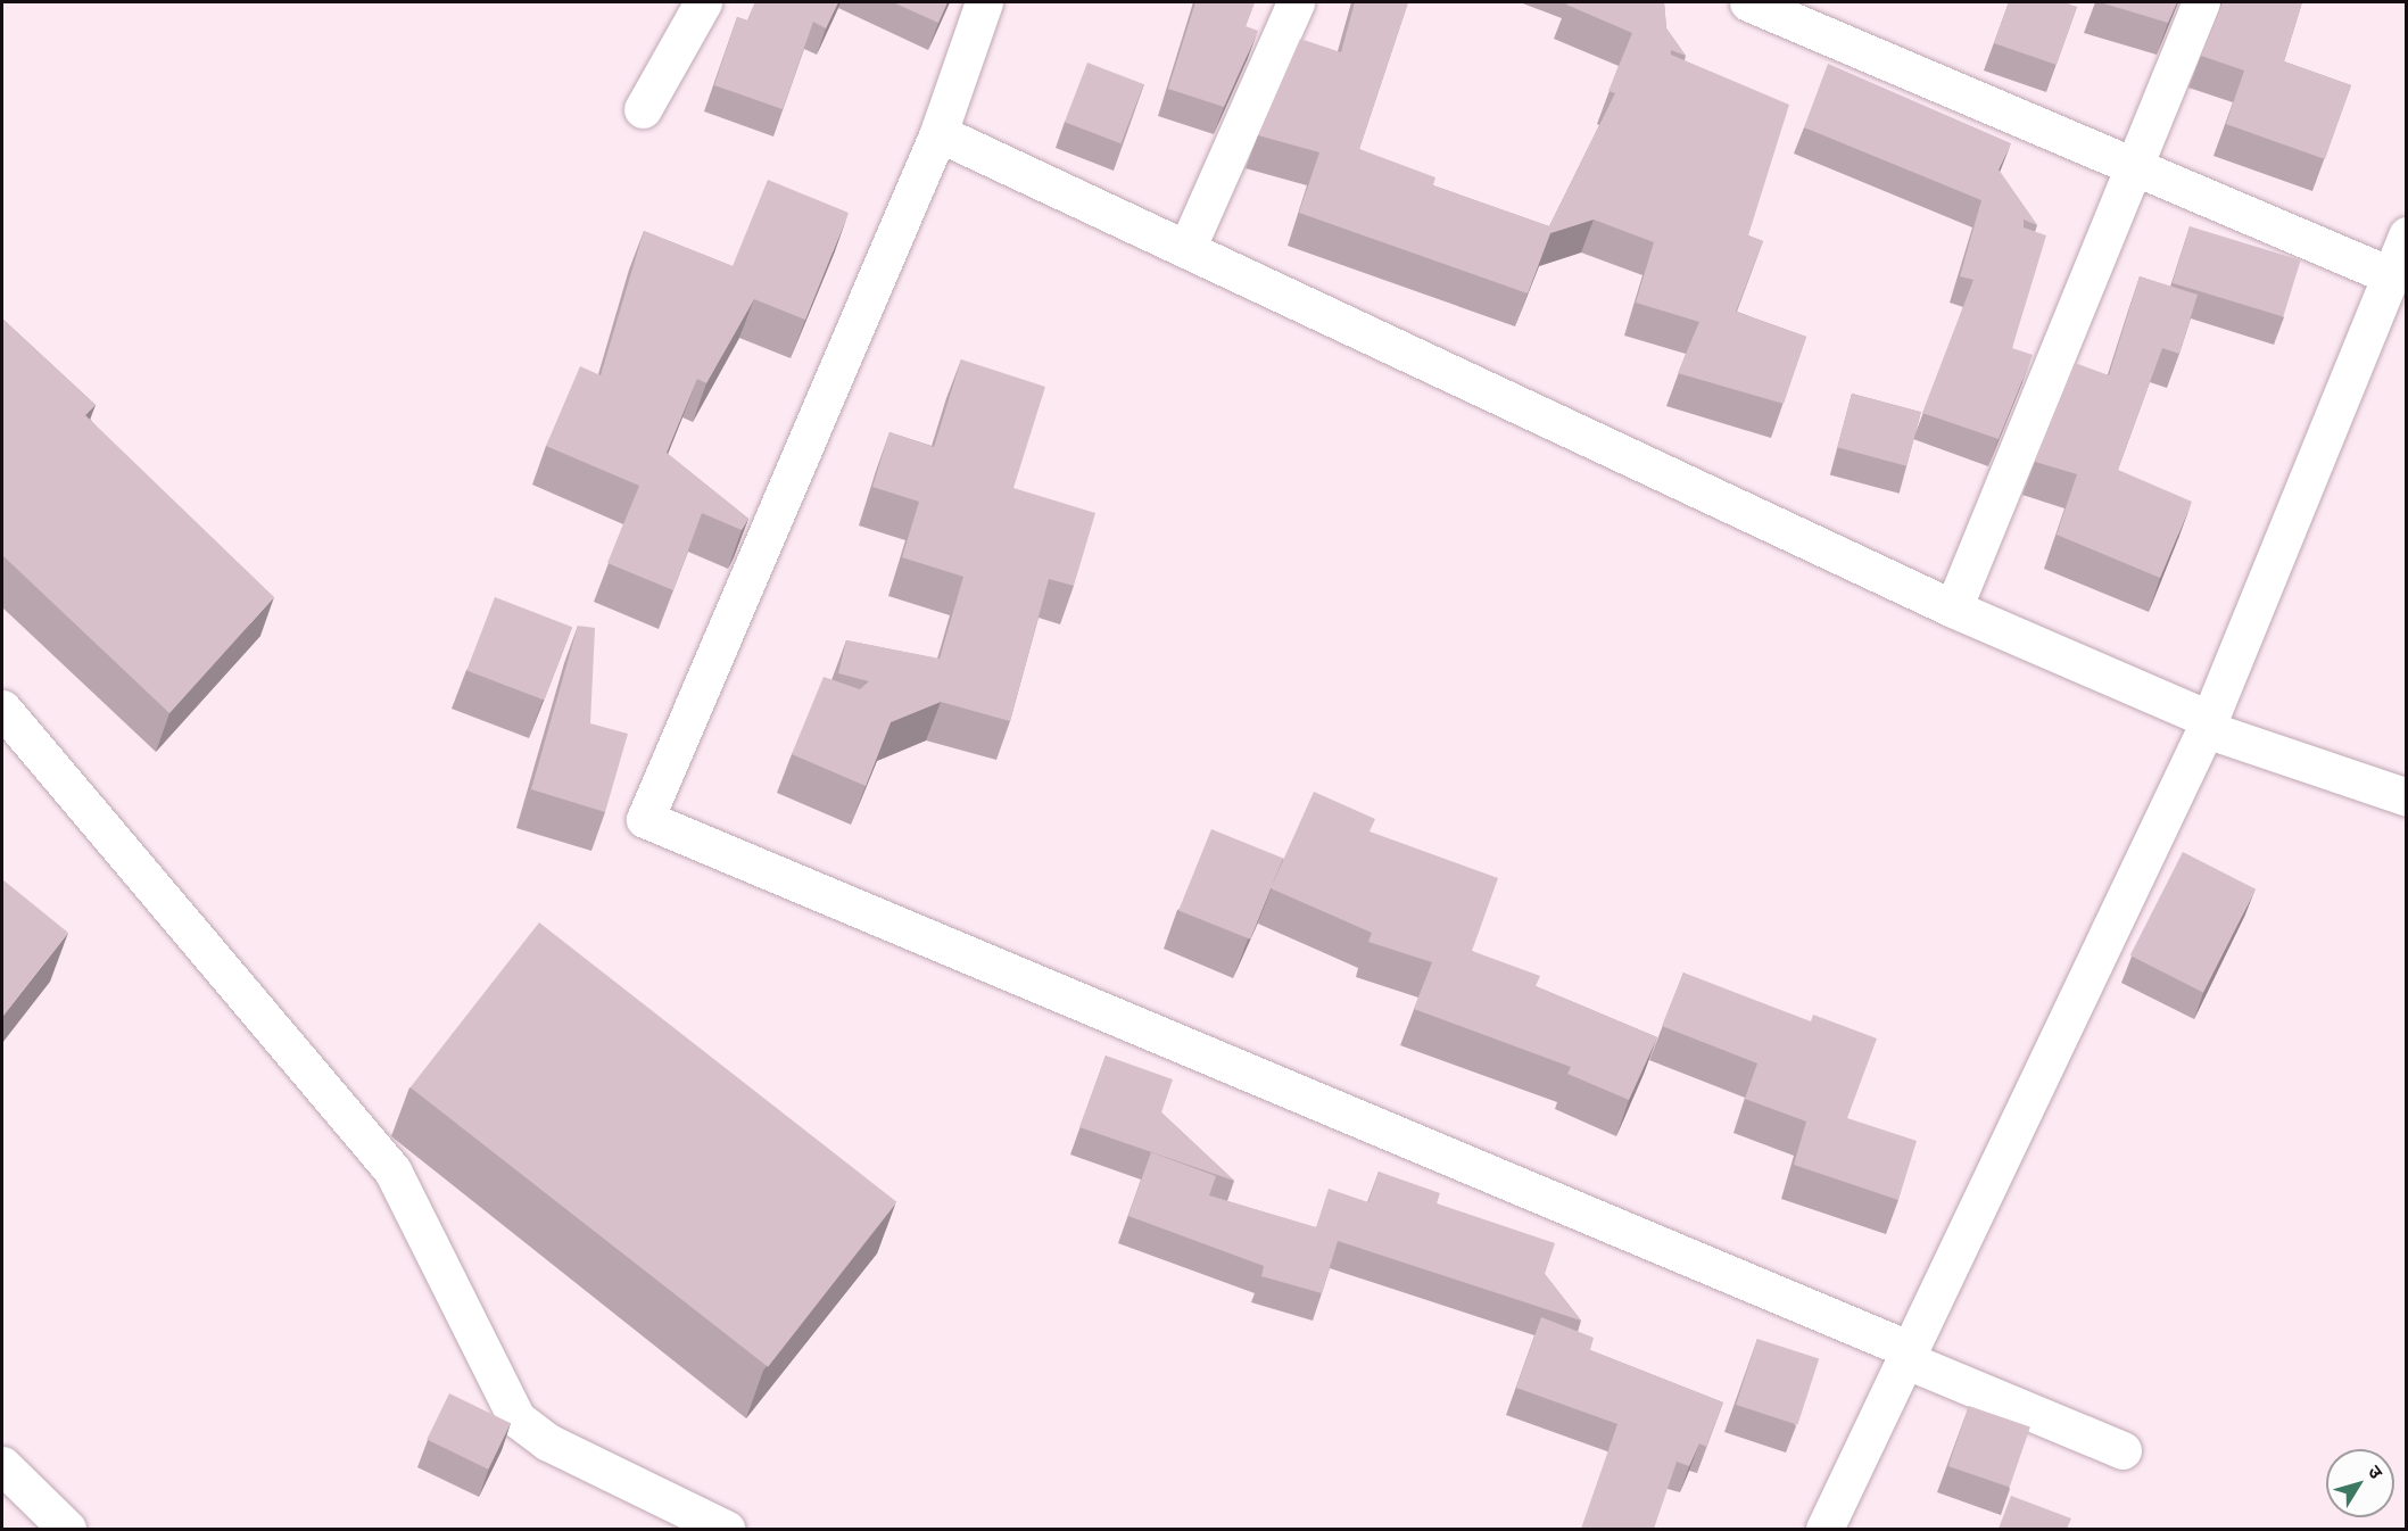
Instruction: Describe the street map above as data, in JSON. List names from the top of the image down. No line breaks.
{"north":"top right"}
